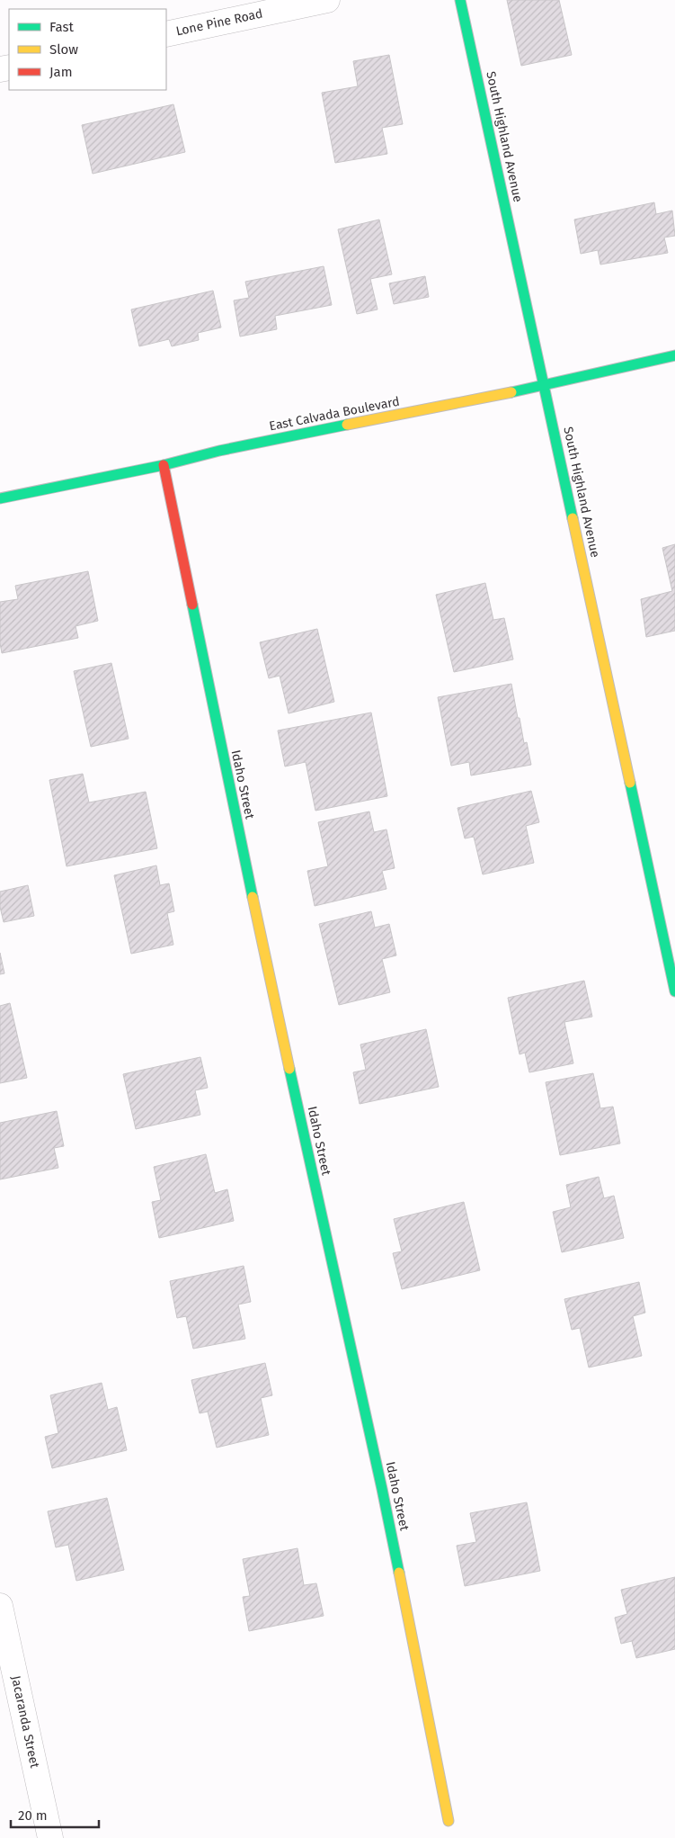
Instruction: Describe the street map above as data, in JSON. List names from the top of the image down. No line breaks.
{"streets":{"street":["Lone Pine Road","South Highland Avenue","East Calvada Boulevard","Idaho Street","Jacaranda Street"]},"crossings":[["South Highland Avenue","East Calvada Boulevard"],["East Calvada Boulevard","Idaho Street"]],"legend":["Fast","Slow","Jam"],"scale_bar":"20 m"}
